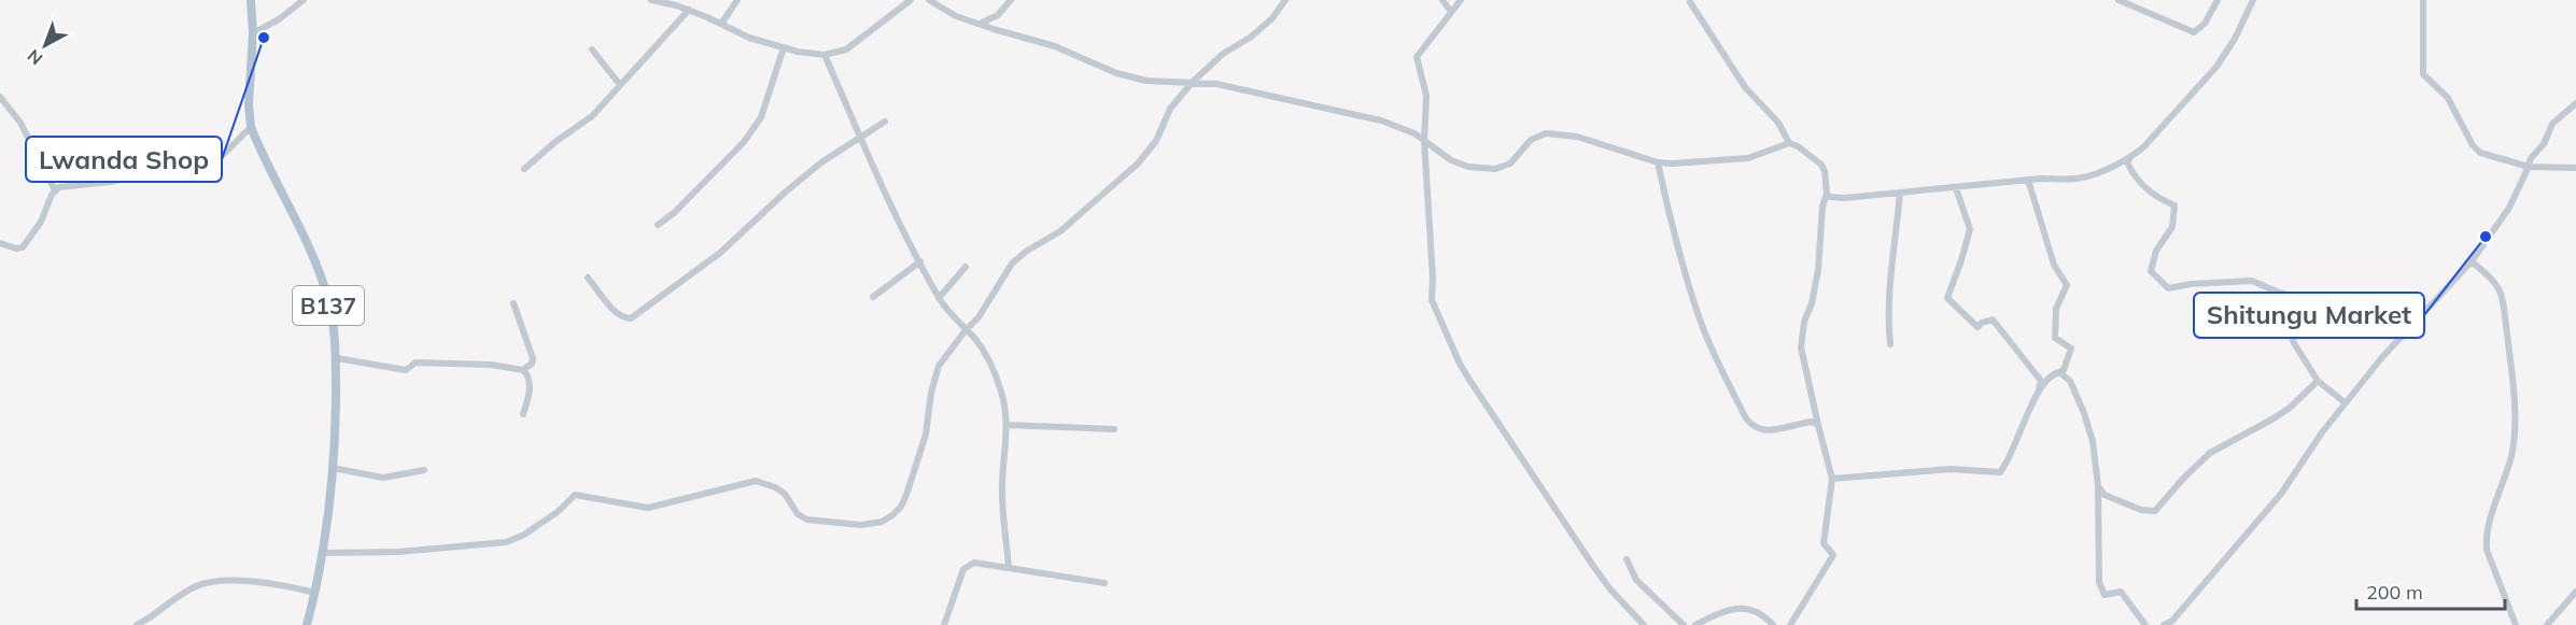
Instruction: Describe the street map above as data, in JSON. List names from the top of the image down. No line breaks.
{"streets":{"main road":["B137"]},"places":["Lwanda Shop","Shitungu Market"],"scale_bar":"200 m","north":"bottom left"}
